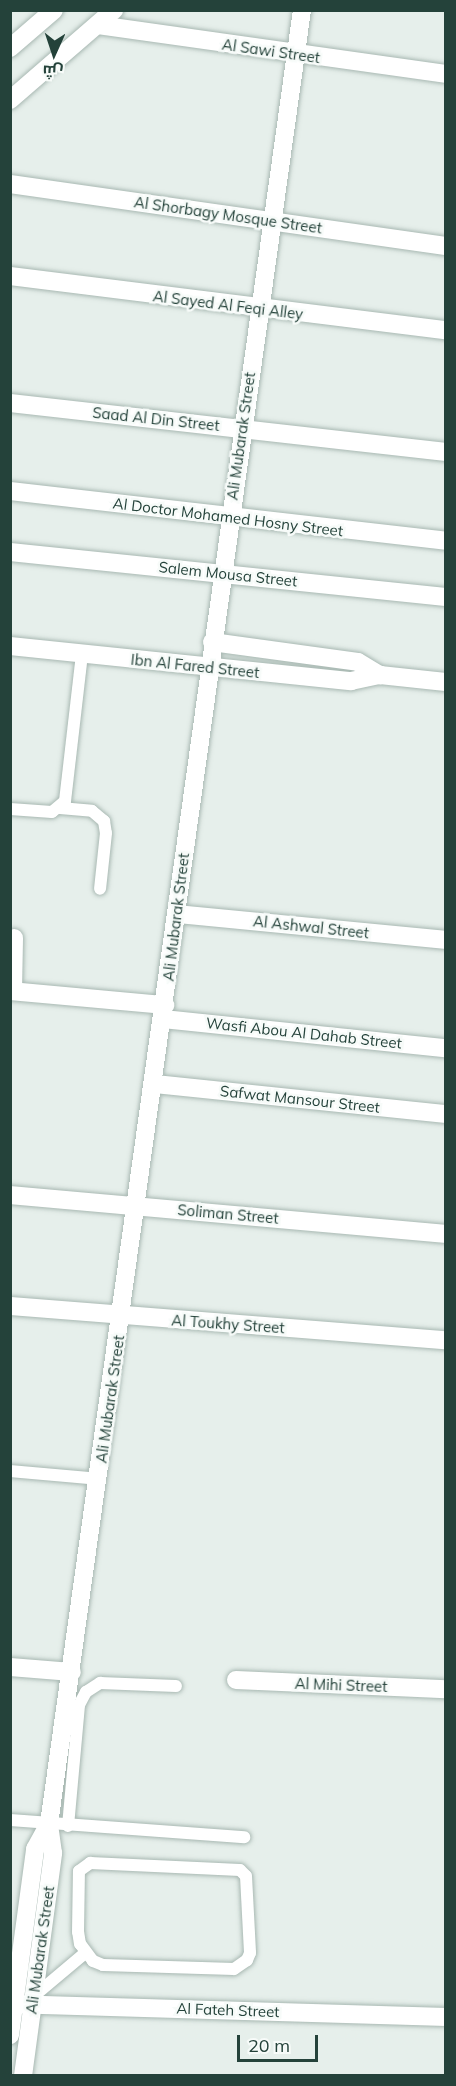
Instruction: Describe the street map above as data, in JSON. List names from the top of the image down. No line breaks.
{"streets":{"street":["Al Sawi Street","Al Shorbagy Mosque Street","Al Sayed Al Feqi Alley","Saad Al Din Street","Ali Mubarak Street","Al Doctor Mohamed Hosny Street","Salem Mousa Street","Ibn Al Fared Street","Al Ashwal Street","Wasfi Abou Al Dahab Street","Safwat Mansour Street","Soliman Street","Al Toukhy Street","Al Mihi Street","Al Fateh Street"]},"crossings":[["Al Sawi Street","Ali Mubarak Street"],["Al Shorbagy Mosque Street","Ali Mubarak Street"],["Al Sayed Al Feqi Alley","Ali Mubarak Street"],["Saad Al Din Street","Ali Mubarak Street"],["Ali Mubarak Street","Al Doctor Mohamed Hosny Street"],["Ali Mubarak Street","Salem Mousa Street"],["Ali Mubarak Street","Ibn Al Fared Street"],["Ali Mubarak Street","Al Ashwal Street"],["Ali Mubarak Street","Wasfi Abou Al Dahab Street"],["Ali Mubarak Street","Safwat Mansour Street"],["Ali Mubarak Street","Soliman Street"],["Ali Mubarak Street","Al Toukhy Street"],["Ali Mubarak Street","Al Fateh Street"]],"scale_bar":"20 m","north":"bottom"}
